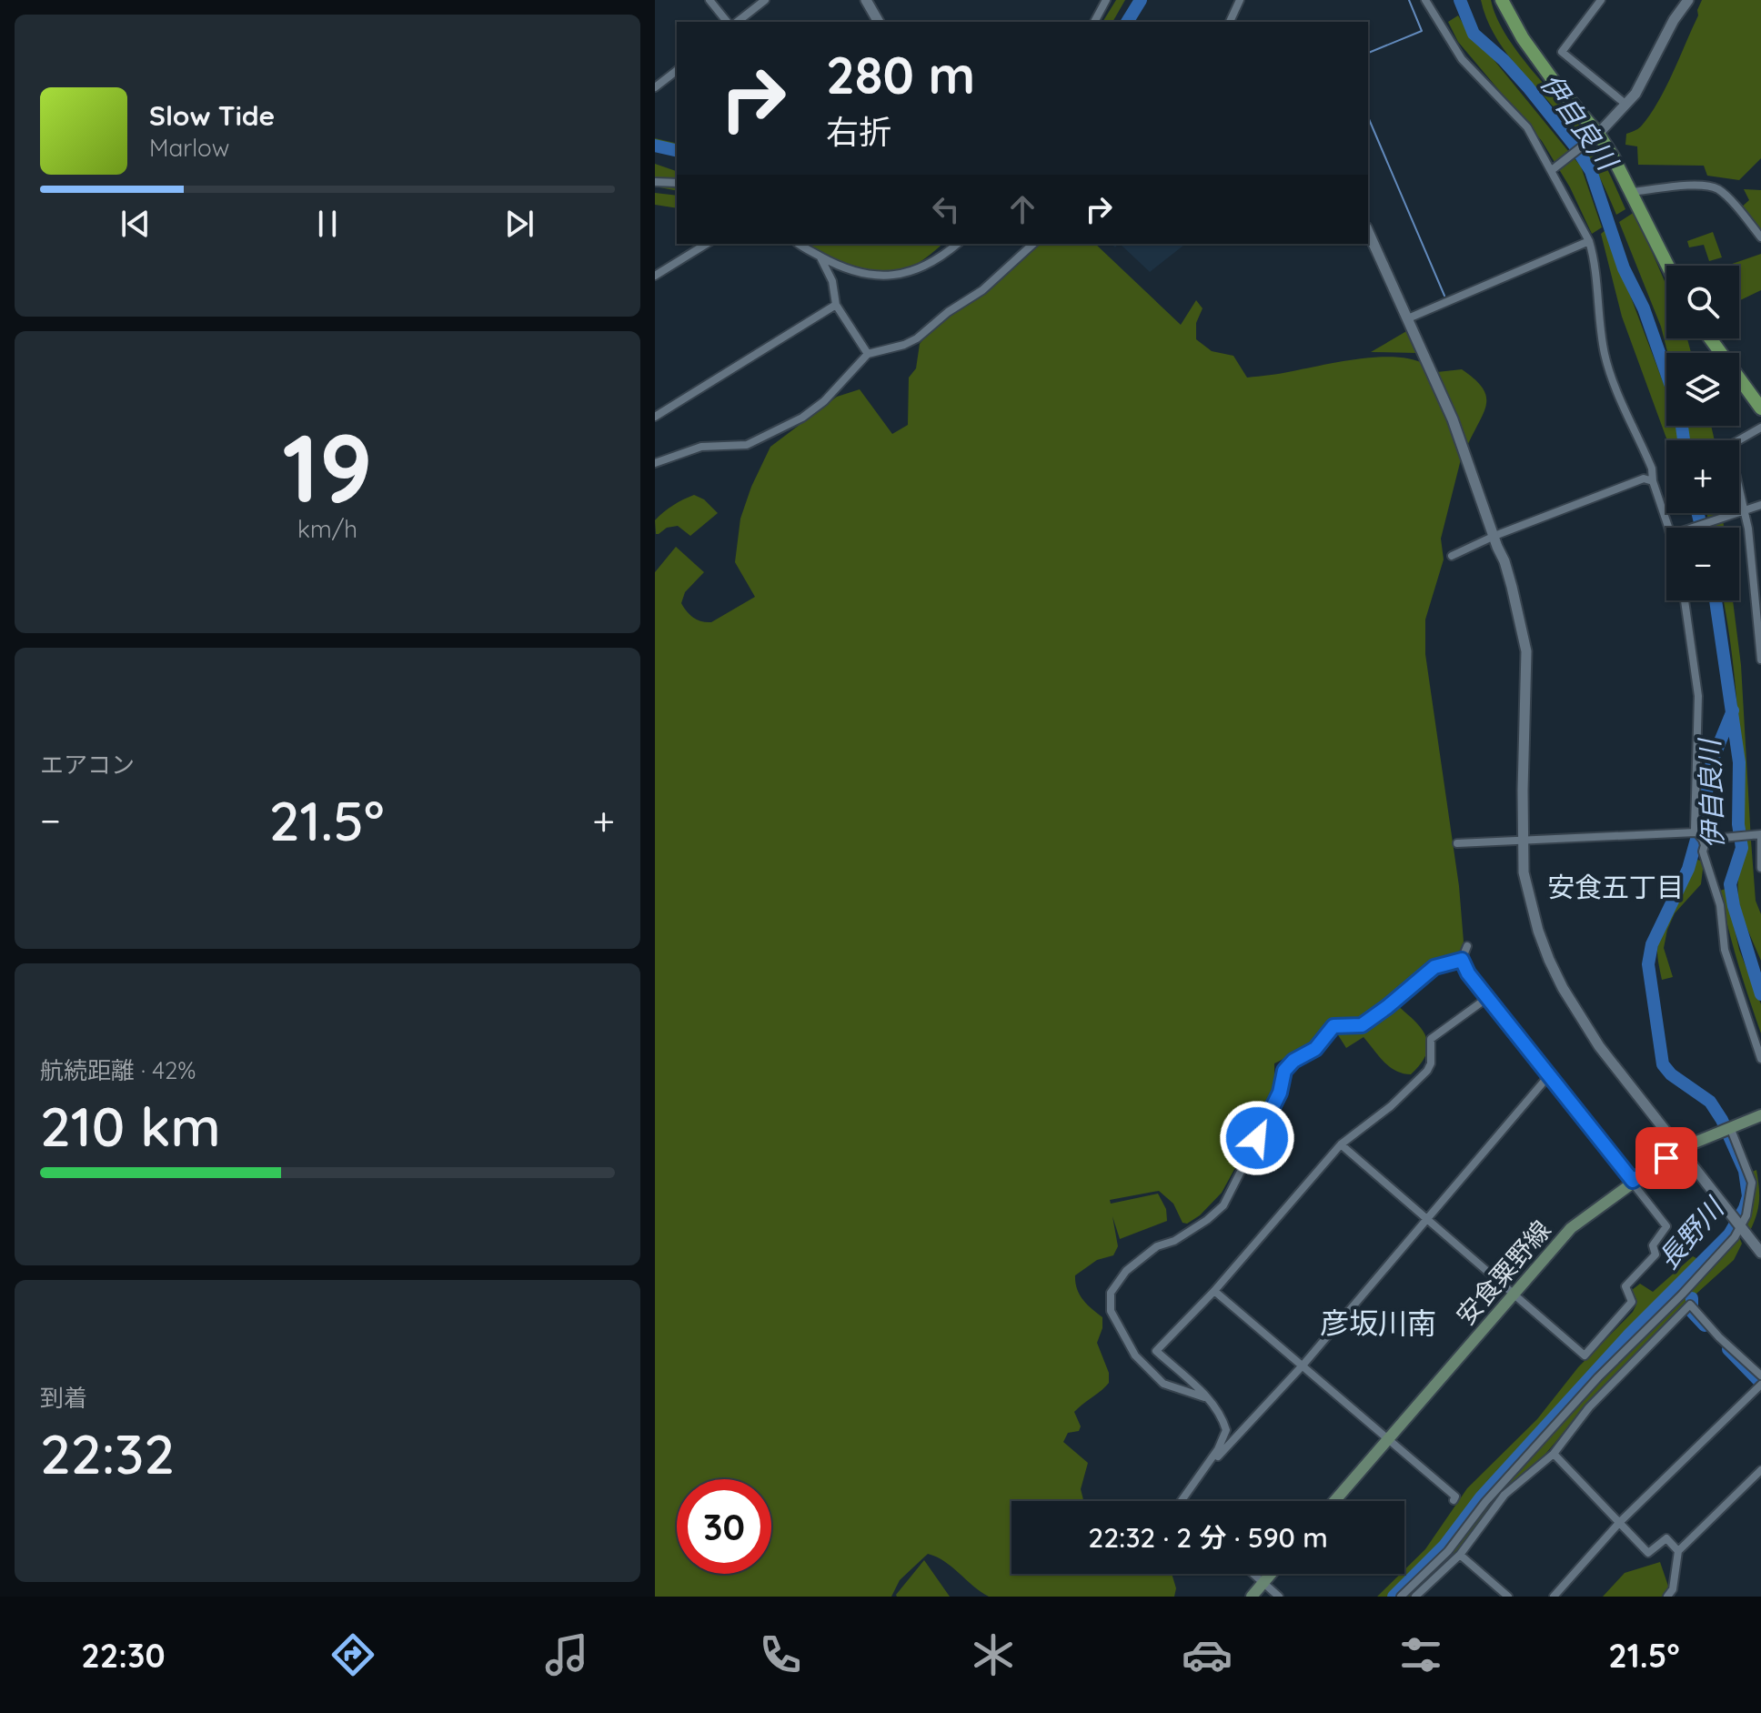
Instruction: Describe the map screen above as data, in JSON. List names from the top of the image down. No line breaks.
{"streets":{"main road":["安食粟野線"]},"districts":["安食五丁目","彦坂川南"],"water":["伊自良川","長野川"],"page":{"turn":["280 m","右折"],"song":["Slow Tide","Marlow"],"map_buttons":["+","−"],"tile":[["19","km/h"],"エアコン",["航続距離 · 42%","210 km"],["到着","22:32"]],"heat":["−","21.5°","+"],"limit":"30","trip":"22:32 · 2 分 · 590 m","tabs":["22:30","21.5°"]}}
